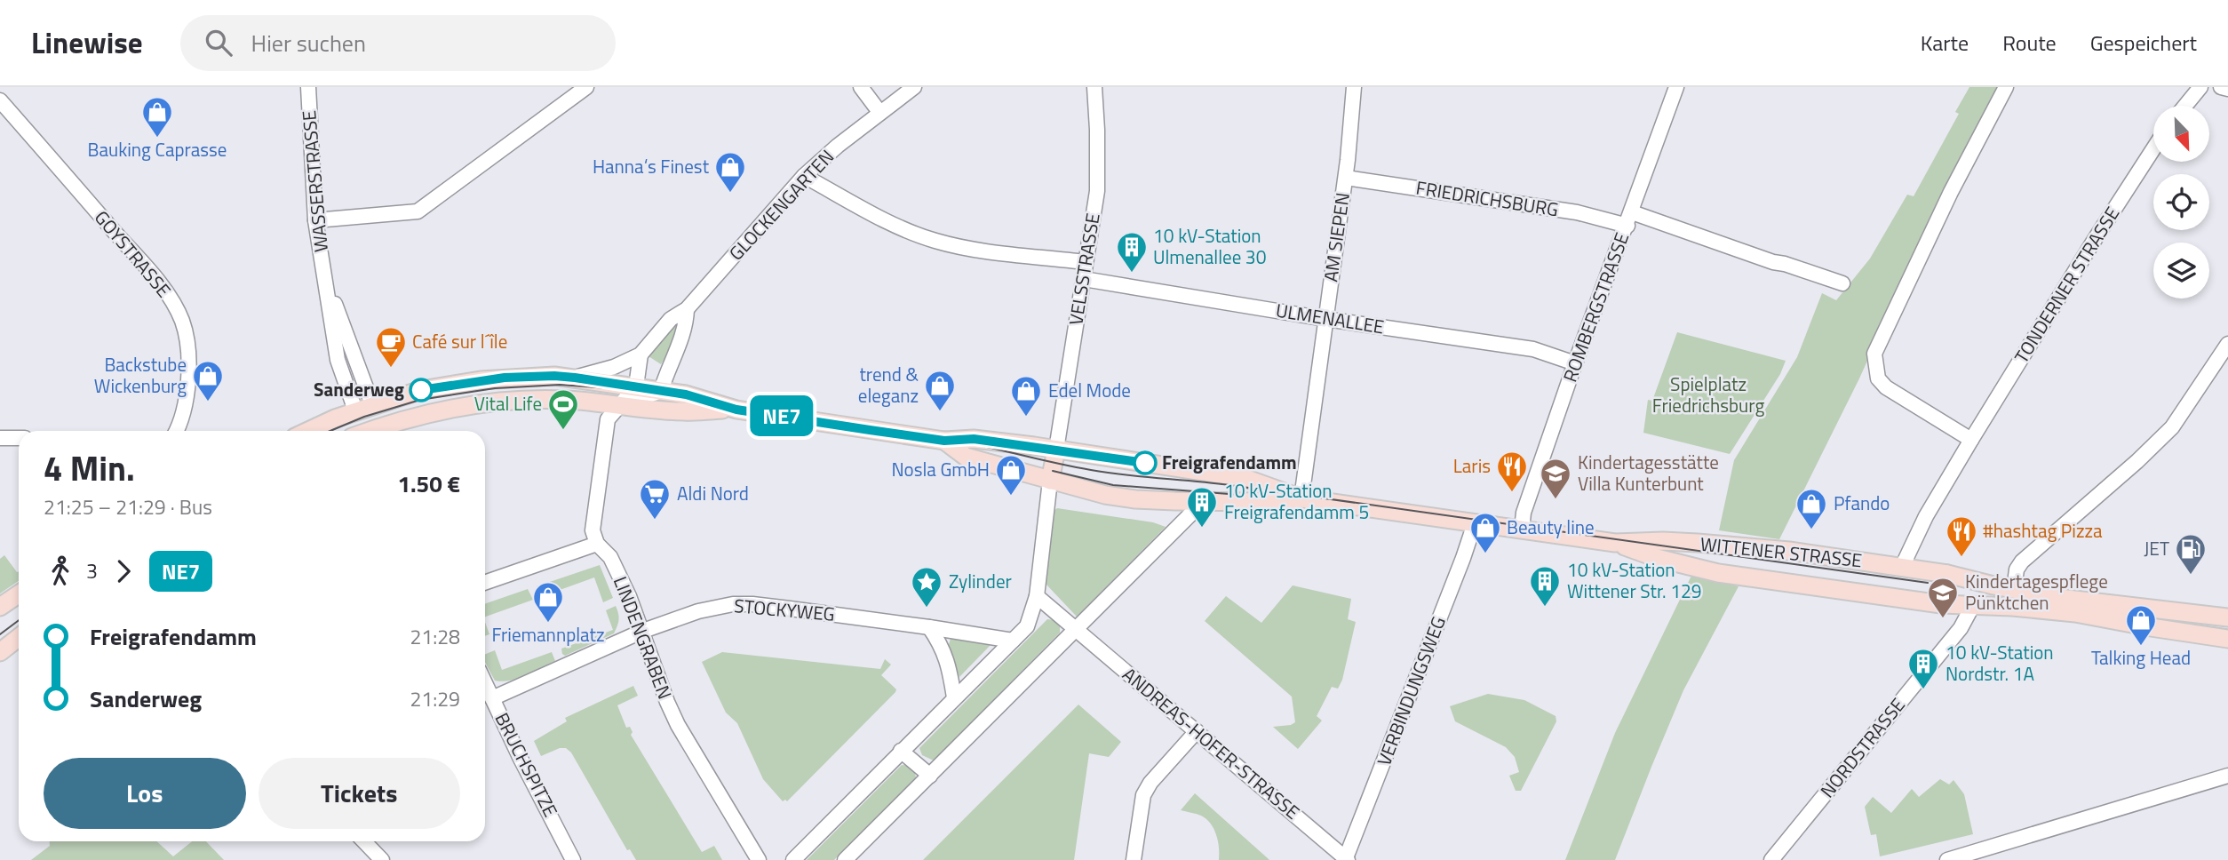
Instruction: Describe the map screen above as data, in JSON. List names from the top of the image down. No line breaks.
{"streets":{"main road":["WITTENER STRASSE"],"street":["WASSERSTRASSE","FRIEDRICHSBURG","GLOCKENGARTEN","AM SIEPEN","GOYSTRASSE","VELSSTRASSE","TONDERNER STRASSE","ROMBERGSTRASSE","ULMENALLEE","STOCKYWEG","LINDENGRABEN","VERBINDUNGSWEG","ANDREAS-HOFER-STRASSE","NORDSTRASSE","BRUCHSPITZE"]},"crossings":[["WASSERSTRASSE","WITTENER STRASSE"],["FRIEDRICHSBURG","AM SIEPEN"],["FRIEDRICHSBURG","ROMBERGSTRASSE"],["GLOCKENGARTEN","WITTENER STRASSE"],["AM SIEPEN","ULMENALLEE"],["AM SIEPEN","WITTENER STRASSE"],["VELSSTRASSE","ULMENALLEE"],["VELSSTRASSE","WITTENER STRASSE"],["TONDERNER STRASSE","WITTENER STRASSE"],["ROMBERGSTRASSE","ULMENALLEE"],["ROMBERGSTRASSE","WITTENER STRASSE"],["WITTENER STRASSE","VERBINDUNGSWEG"],["WITTENER STRASSE","NORDSTRASSE"],["STOCKYWEG","LINDENGRABEN"],["VERBINDUNGSWEG","ANDREAS-HOFER-STRASSE"]],"parks":["Spielplatz Friedrichsburg"],"places":{"shop":["Bauking Caprasse","Hanna‘s Finest","Backstube Wickenburg","trend & eleganz","Edel Mode","Nosla GmbH","Pfando","Beauty line","Friemannplatz","Talking Head"],"building":["10 kV-Station Ulmenallee 30","10 kV-Station Freigrafendamm 5","10 kV-Station Wittener Str. 129","10 kV-Station Nordstr. 1A"],"cafe":["Café sur l´île"],"other":["Sanderweg","Freigrafendamm"],"sports":["Vital Life"],"restaurant":["Laris","#hashtag Pizza"],"school or university":["Kindertagesstätte Villa Kunterbunt","Kindertagespflege Pünktchen"],"supermarket":["Aldi Nord"],"fuel station":["JET"],"place":["Zylinder"]},"lines":["bus line NE7"],"north":"bottom right","page":{"header":"Linewise","search":"Hier suchen","nav":["Karte","Route","Gespeichert"],"on_map":"NE7","heading":["4 Min.","21:25 – 21:29 · Bus","1.50 €"],"legs":["3","NE7"],"list":[{"name":"Freigrafendamm","value":"21:28"},{"name":"Sanderweg","value":"21:29"}],"buttons":["Los","Tickets"]}}
